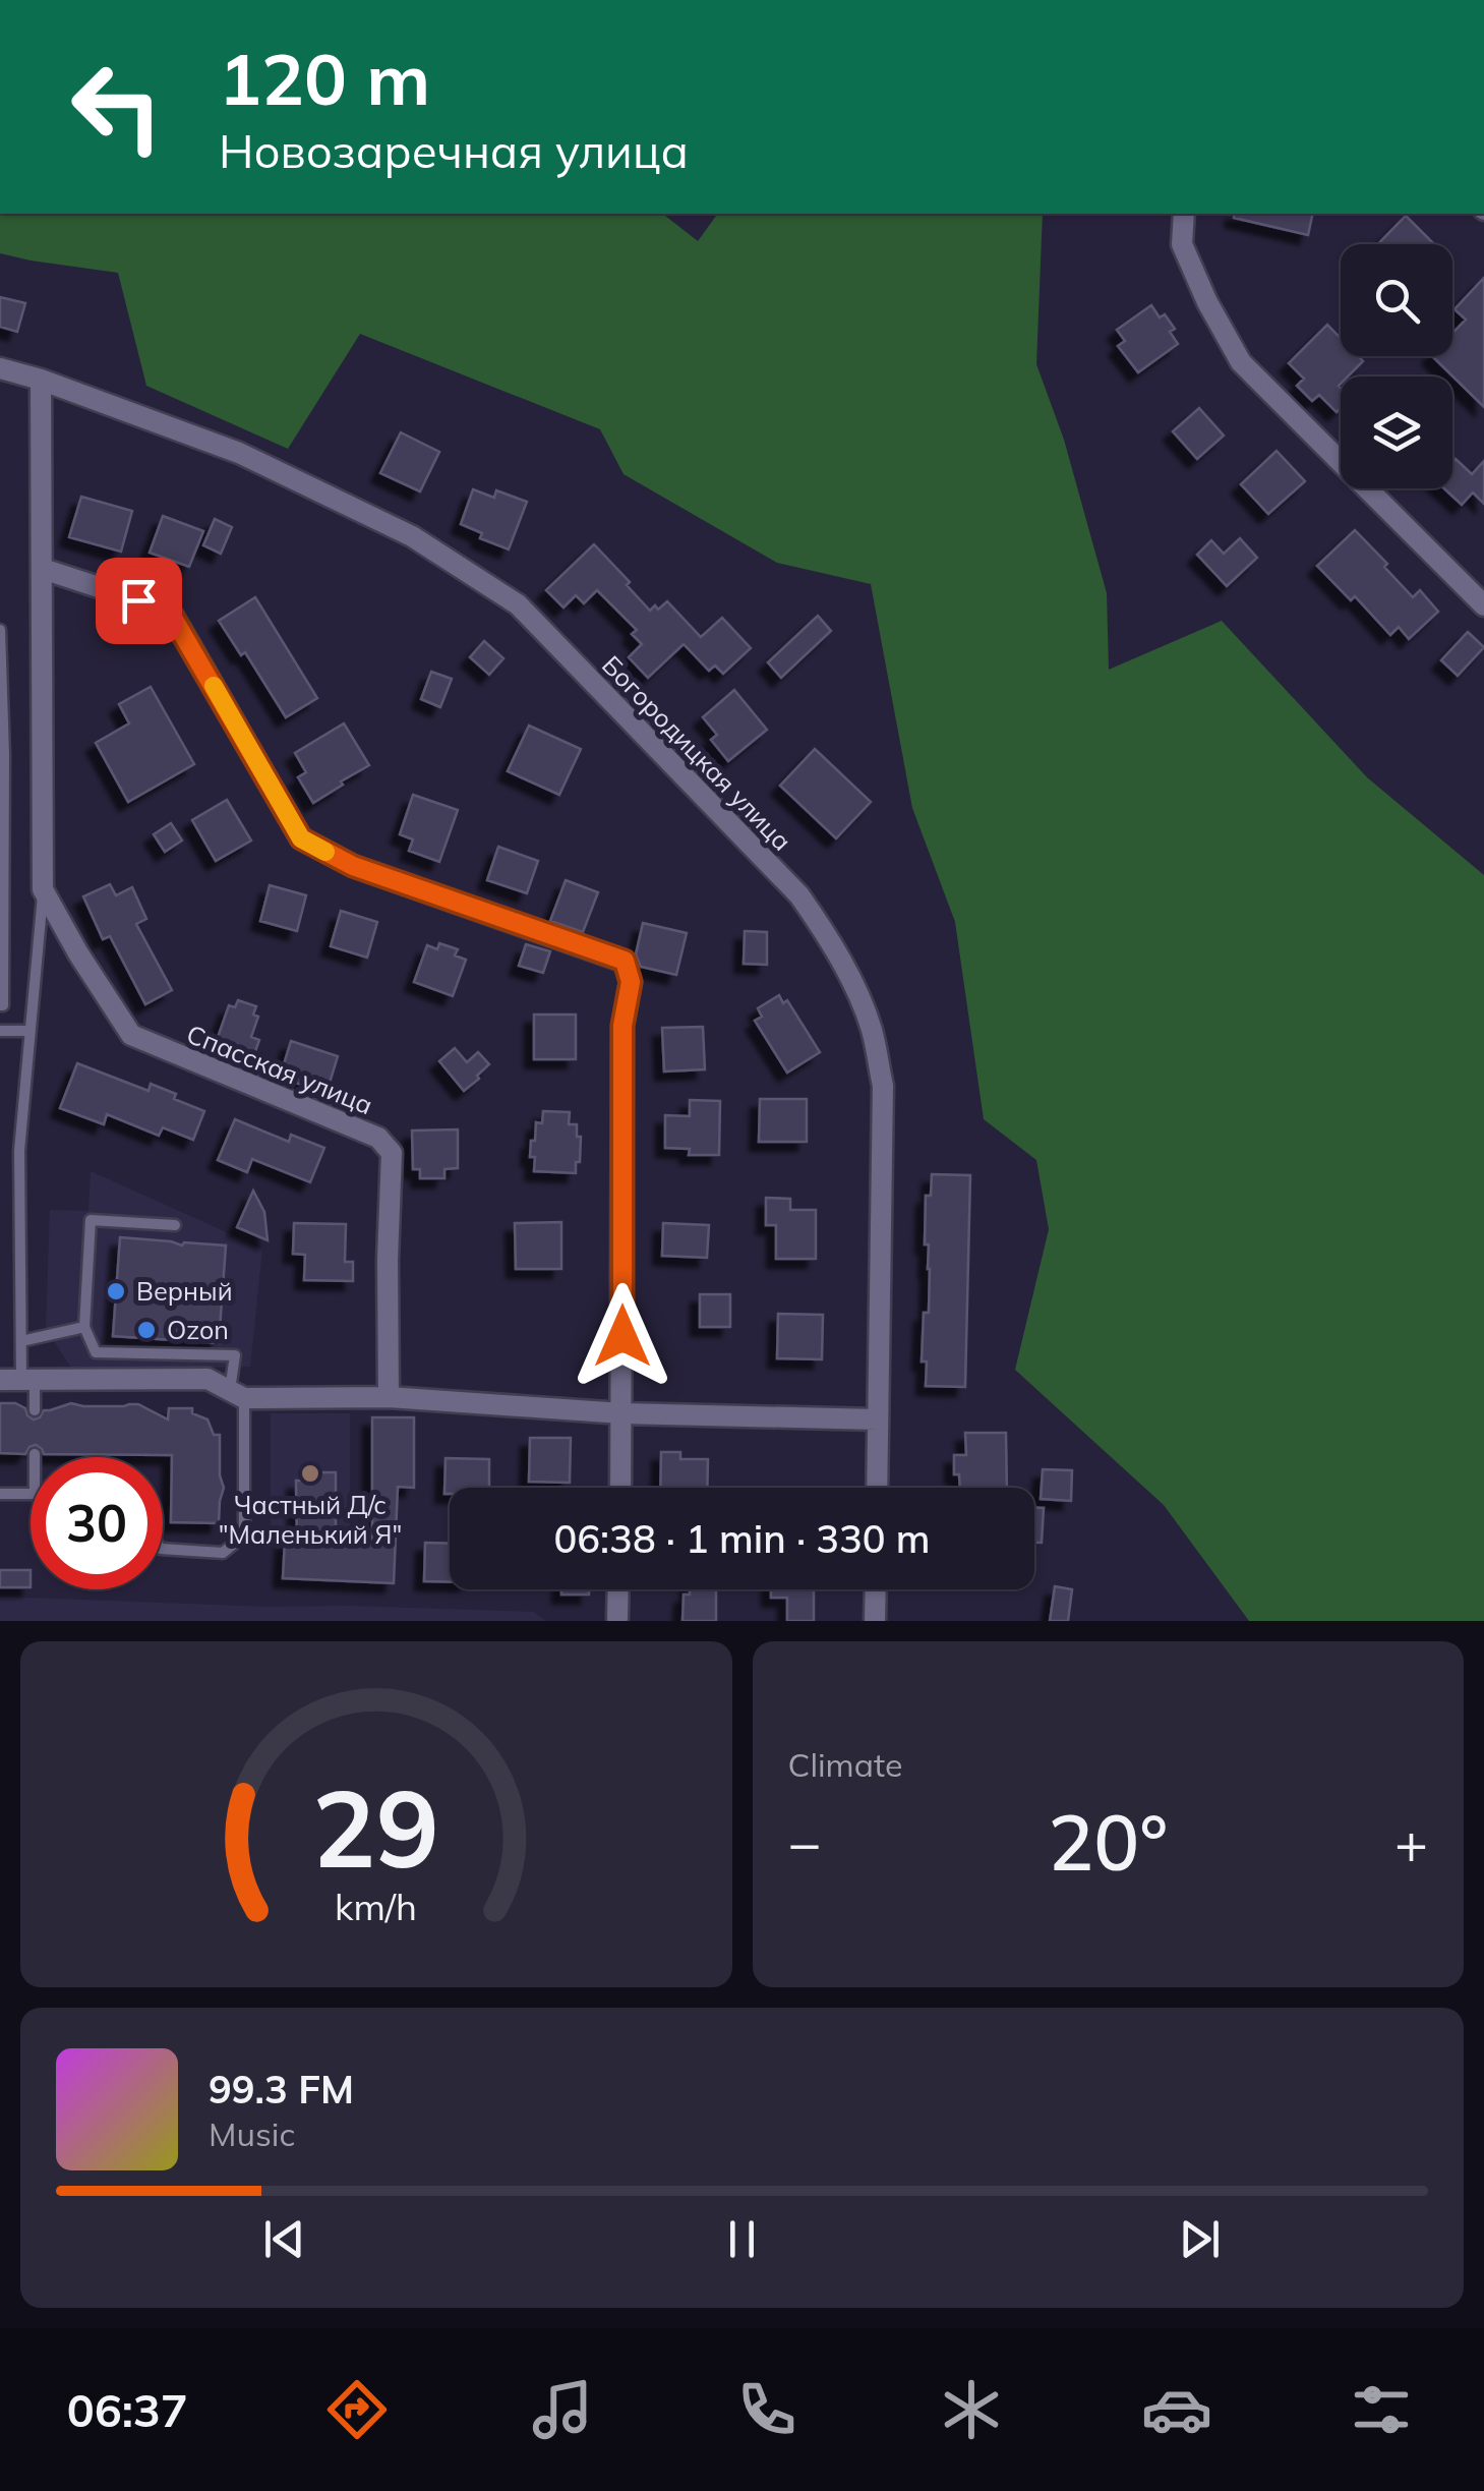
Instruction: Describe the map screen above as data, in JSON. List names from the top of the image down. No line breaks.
{"streets":{"street":["Богородицкая улица","Спасская улица"]},"places":["Верный","Ozon","Частный Д/с \"Маленький Я\""],"page":{"turn":["120 m","Новозаречная улица"],"limit":"30","trip":"06:38 · 1 min · 330 m","tile":"Climate","heat":["−","20°","+"],"song":["99.3 FM","Music"],"tabs":"06:37","gauge":["29","km/h"]}}
